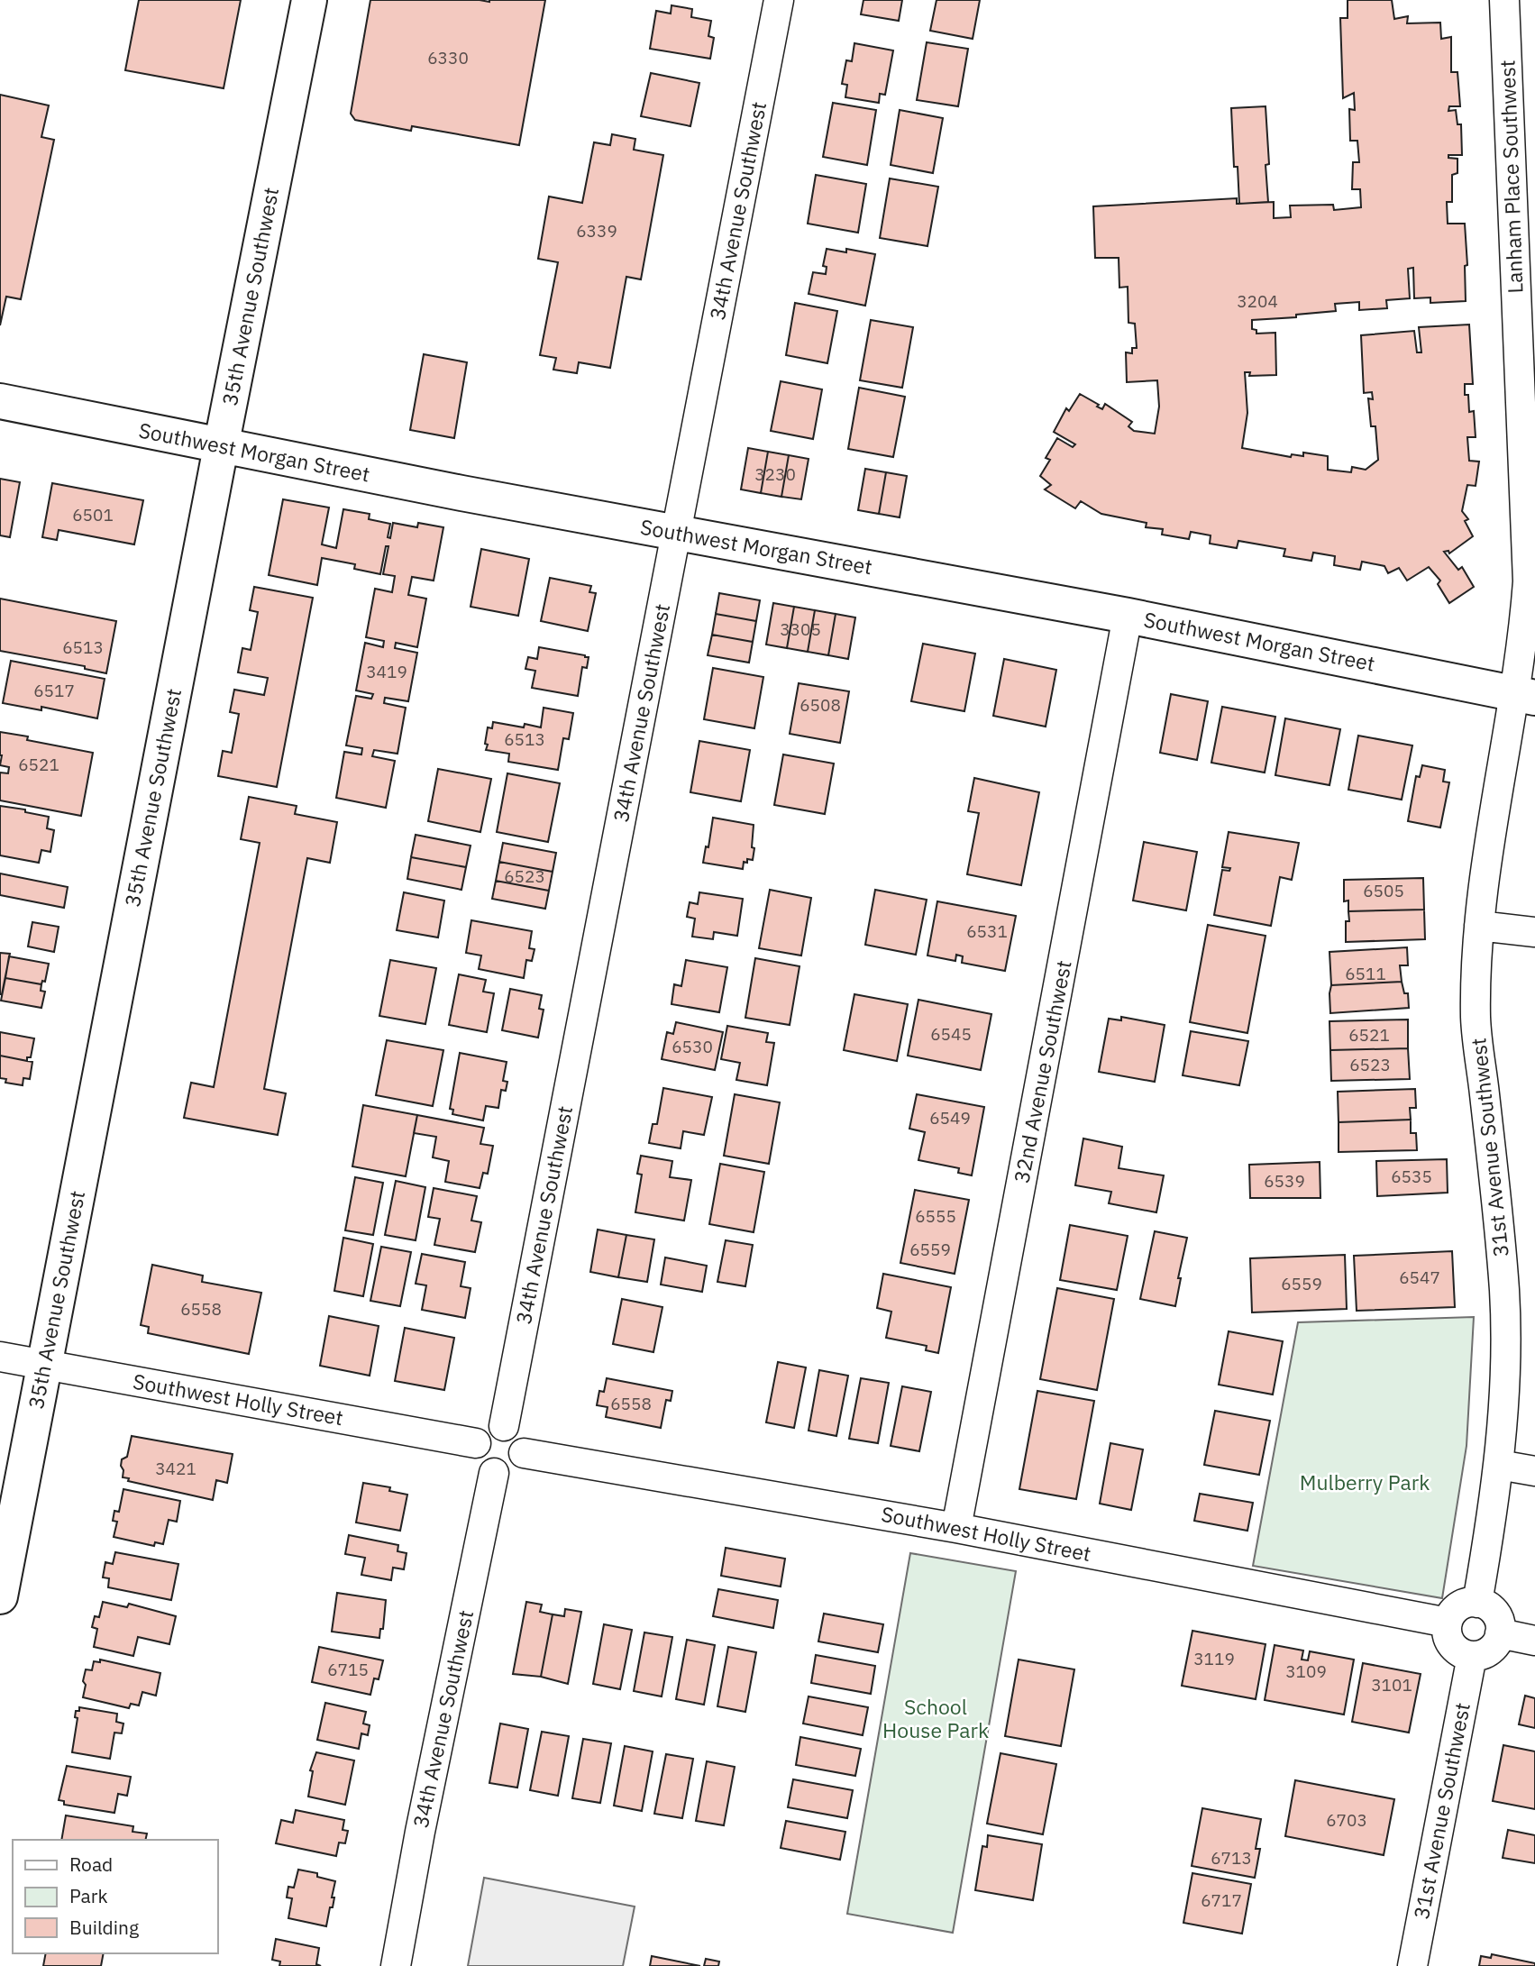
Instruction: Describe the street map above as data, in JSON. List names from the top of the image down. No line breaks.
{"streets":{"main road":["35th Avenue Southwest","Southwest Morgan Street"],"street":["Lanham Place Southwest","34th Avenue Southwest","32nd Avenue Southwest","31st Avenue Southwest","Southwest Holly Street"]},"crossings":[["Lanham Place Southwest","Southwest Morgan Street"],["Lanham Place Southwest","31st Avenue Southwest"],["34th Avenue Southwest","Southwest Morgan Street"],["34th Avenue Southwest","Southwest Holly Street"],["35th Avenue Southwest","Southwest Morgan Street"],["35th Avenue Southwest","Southwest Holly Street"],["Southwest Morgan Street","32nd Avenue Southwest"],["Southwest Morgan Street","31st Avenue Southwest"],["32nd Avenue Southwest","Southwest Holly Street"],["31st Avenue Southwest","Southwest Holly Street"]],"parks":["Mulberry Park","School House Park"],"house_numbers":["6330","6339","3204","3230","6501","3305","6513","3419","6517","6508","6513","6521","6523","6505","6531","6511","6545","6521","6530","6523","6549","6535","6539","6555","6559","6547","6559","6558","6558","3421","3119","6715","3109","3101","6703","6713","6717"],"legend":["Road","Park","Building"]}
